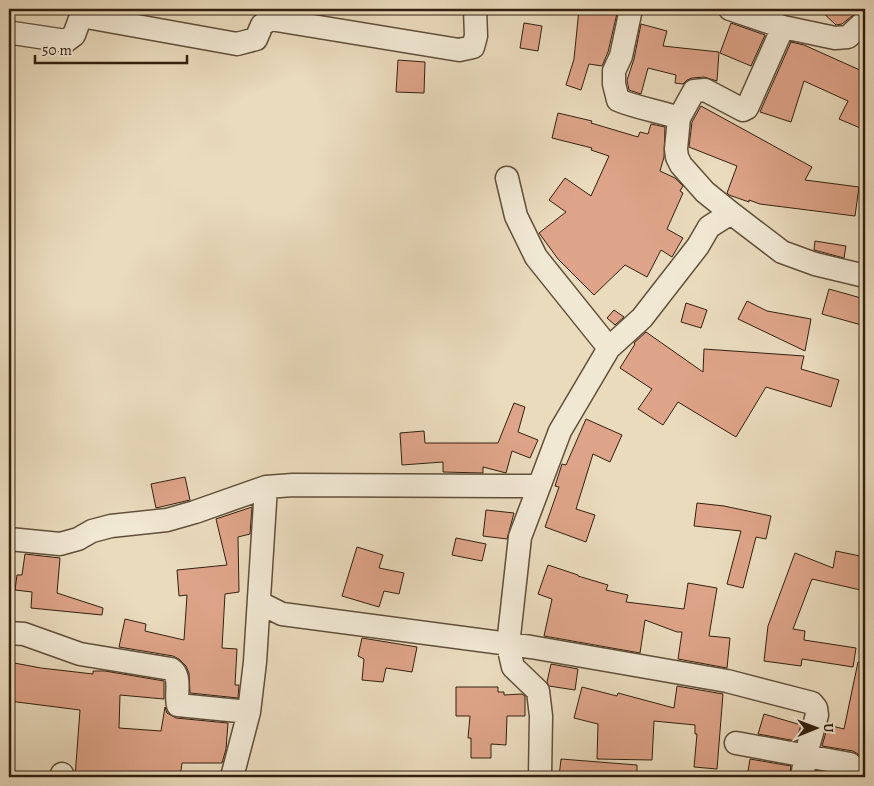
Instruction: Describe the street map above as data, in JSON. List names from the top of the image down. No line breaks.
{"scale_bar":"50 m","north":"right"}
